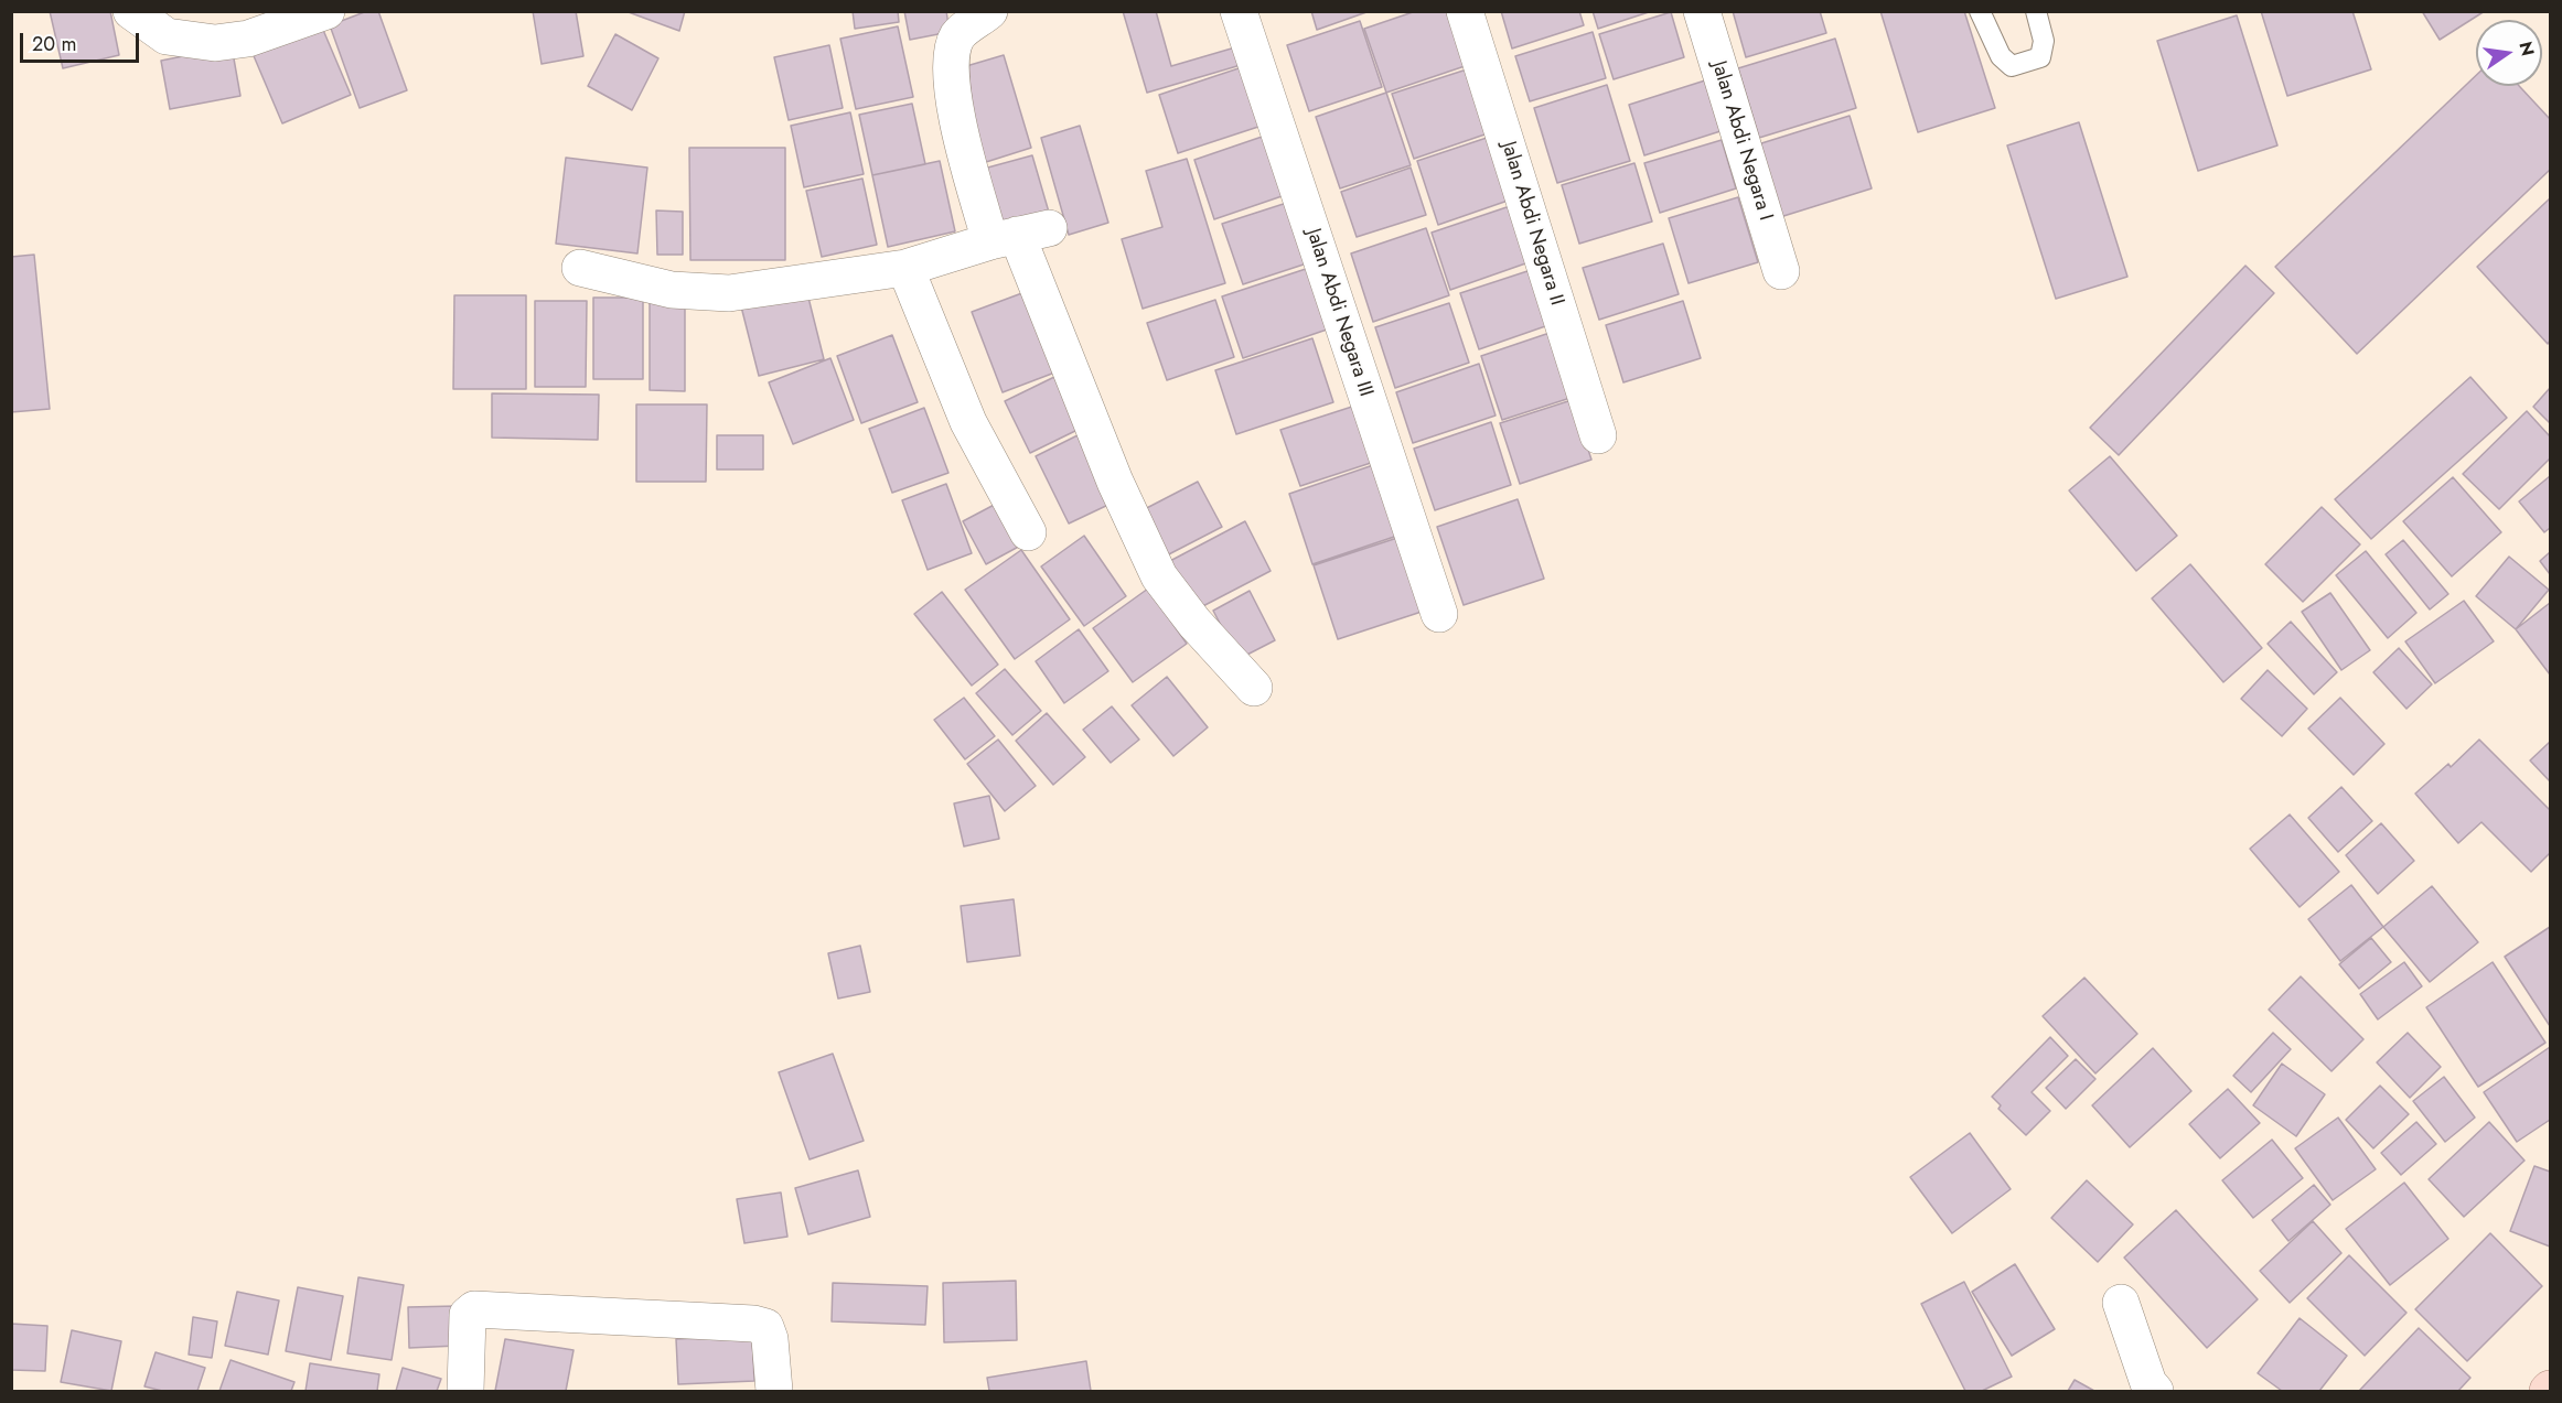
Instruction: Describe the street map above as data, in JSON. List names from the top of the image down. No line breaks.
{"streets":{"street":["Jalan Abdi Negara I","Jalan Abdi Negara II","Jalan Abdi Negara III"]},"scale_bar":"20 m","north":"right"}
